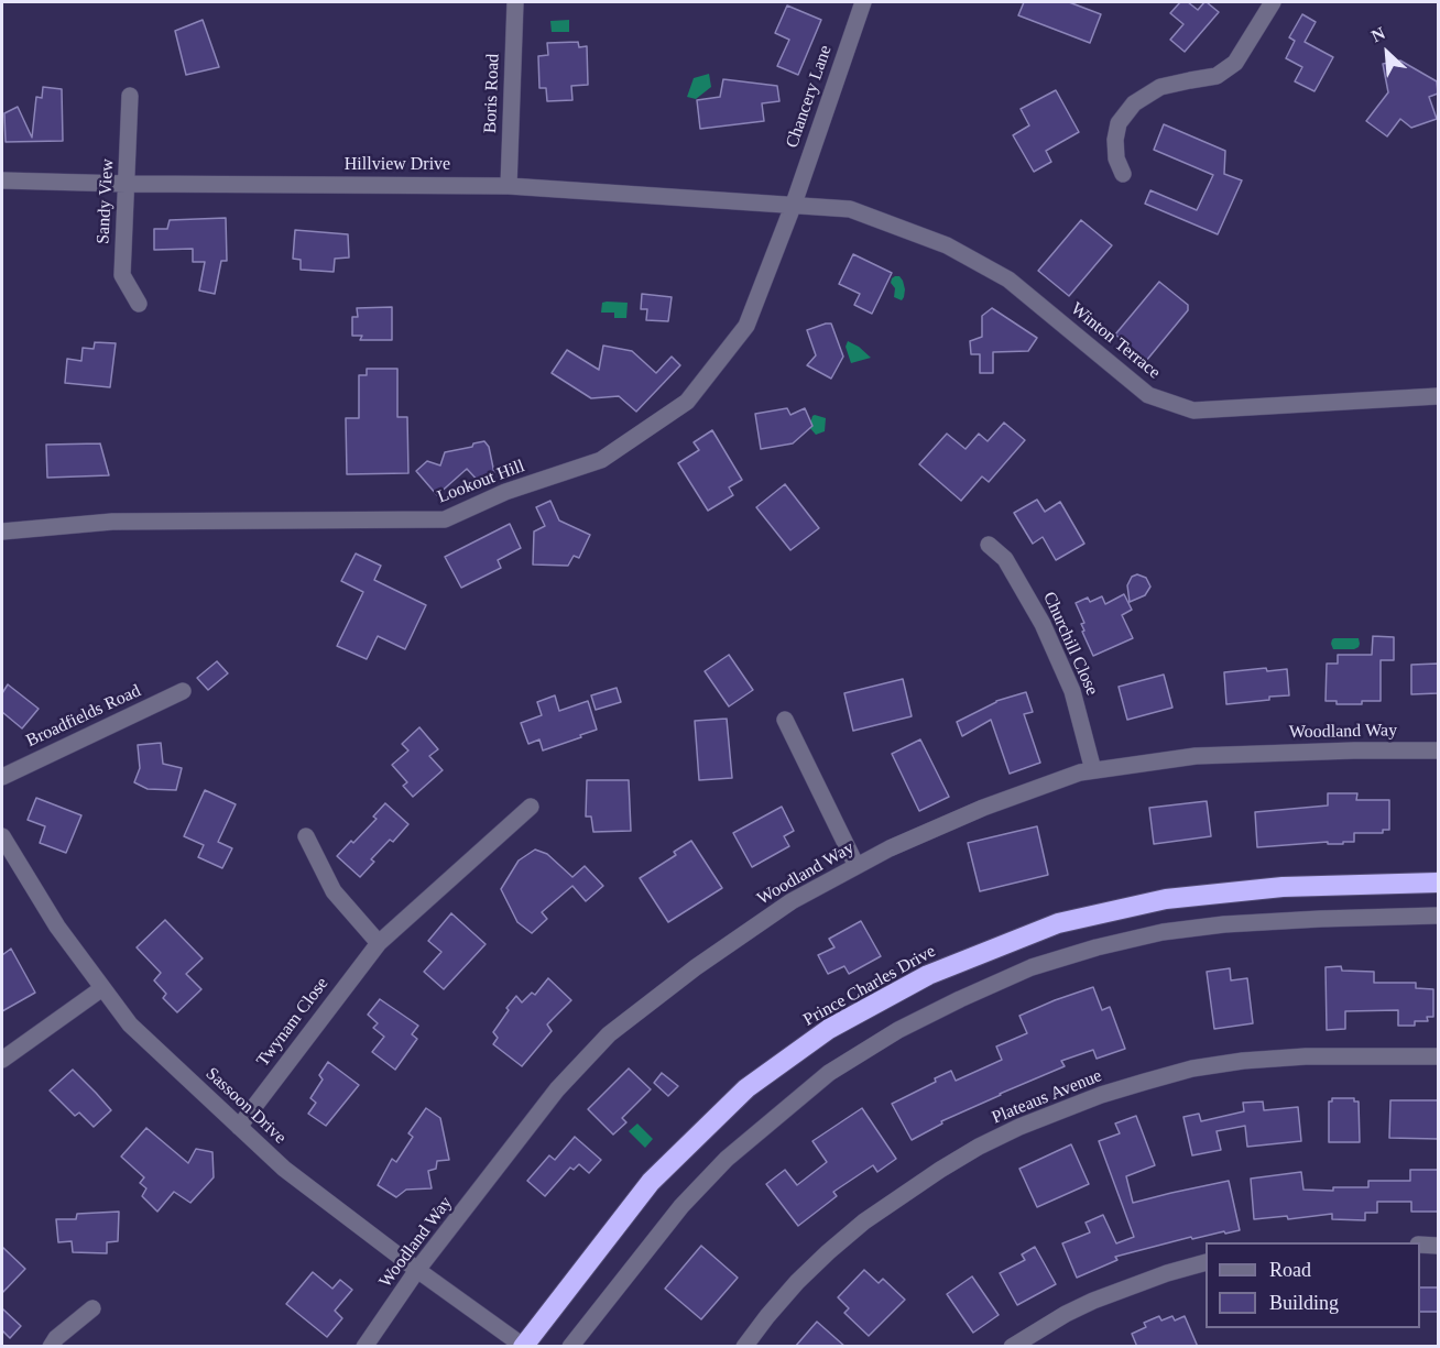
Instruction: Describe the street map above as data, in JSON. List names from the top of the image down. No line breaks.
{"streets":{"highway":["Prince Charles Drive"],"street":["Boris Road","Chancery Lane","Hillview Drive","Sandy View","Winton Terrace","Lookout Hill","Churchill Close","Broadfields Road","Woodland Way","Twynam Close","Plateaus Avenue","Sassoon Drive"]},"crossings":[["Boris Road","Hillview Drive"],["Chancery Lane","Hillview Drive"],["Chancery Lane","Winton Terrace"],["Chancery Lane","Lookout Hill"],["Hillview Drive","Sandy View"],["Hillview Drive","Winton Terrace"],["Hillview Drive","Lookout Hill"],["Winton Terrace","Lookout Hill"],["Churchill Close","Woodland Way"],["Woodland Way","Sassoon Drive"],["Prince Charles Drive","Sassoon Drive"],["Twynam Close","Sassoon Drive"]],"legend":["Road","Building"],"north":"top left"}
